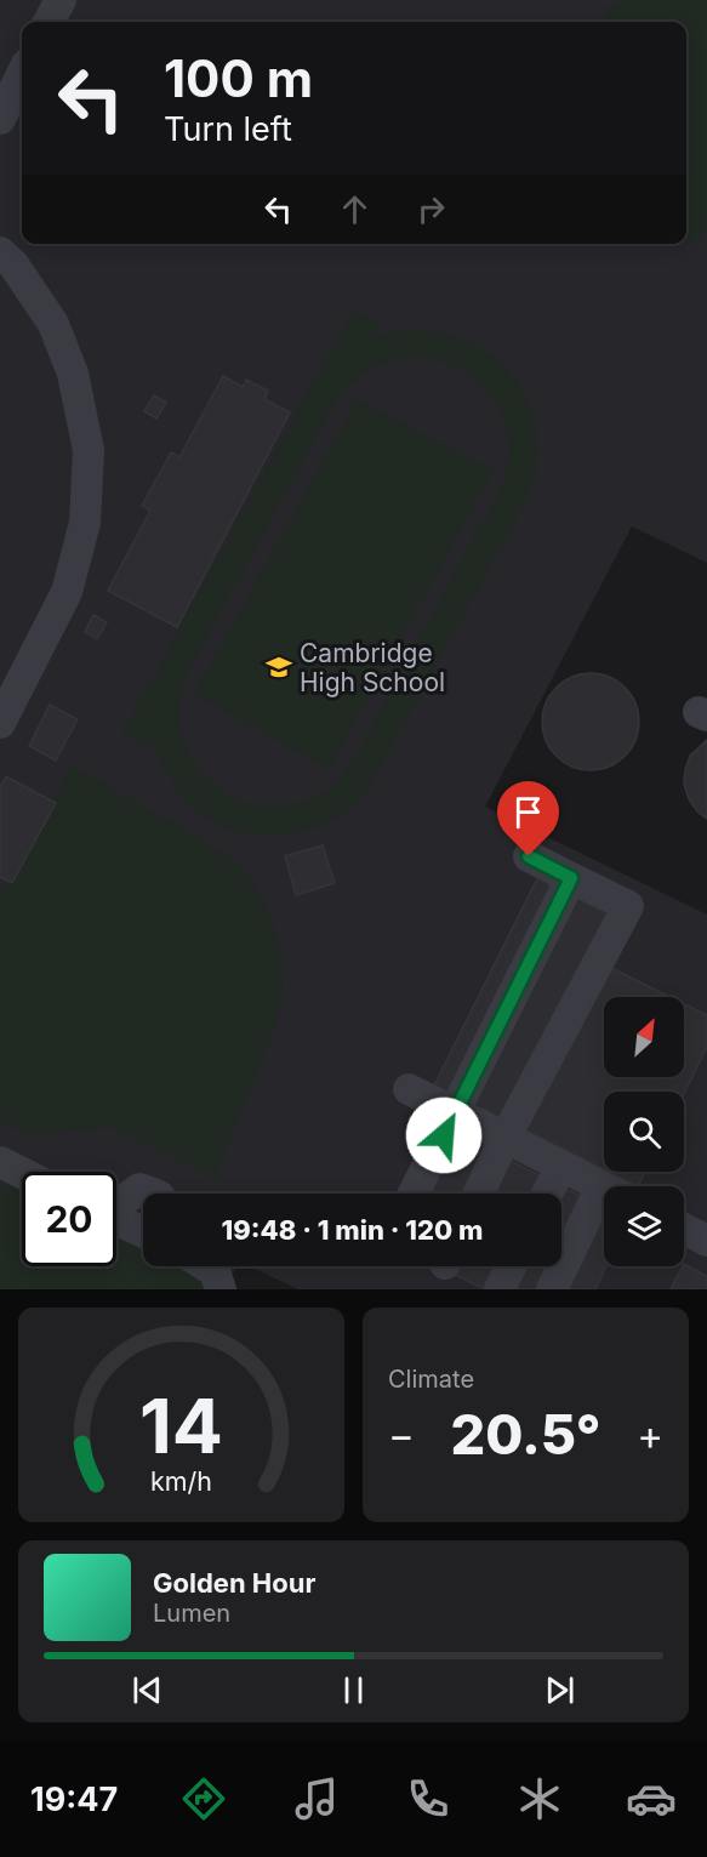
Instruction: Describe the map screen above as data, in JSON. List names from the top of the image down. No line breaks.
{"places":{"school or university":["Cambridge High School"]},"north":"top right","page":{"turn":["100 m","Turn left"],"limit":"20","trip":"19:48 · 1 min · 120 m","tile":"Climate","heat":["−","20.5°","+"],"song":["Golden Hour","Lumen"],"tabs":"19:47","gauge":["14","km/h"]}}
